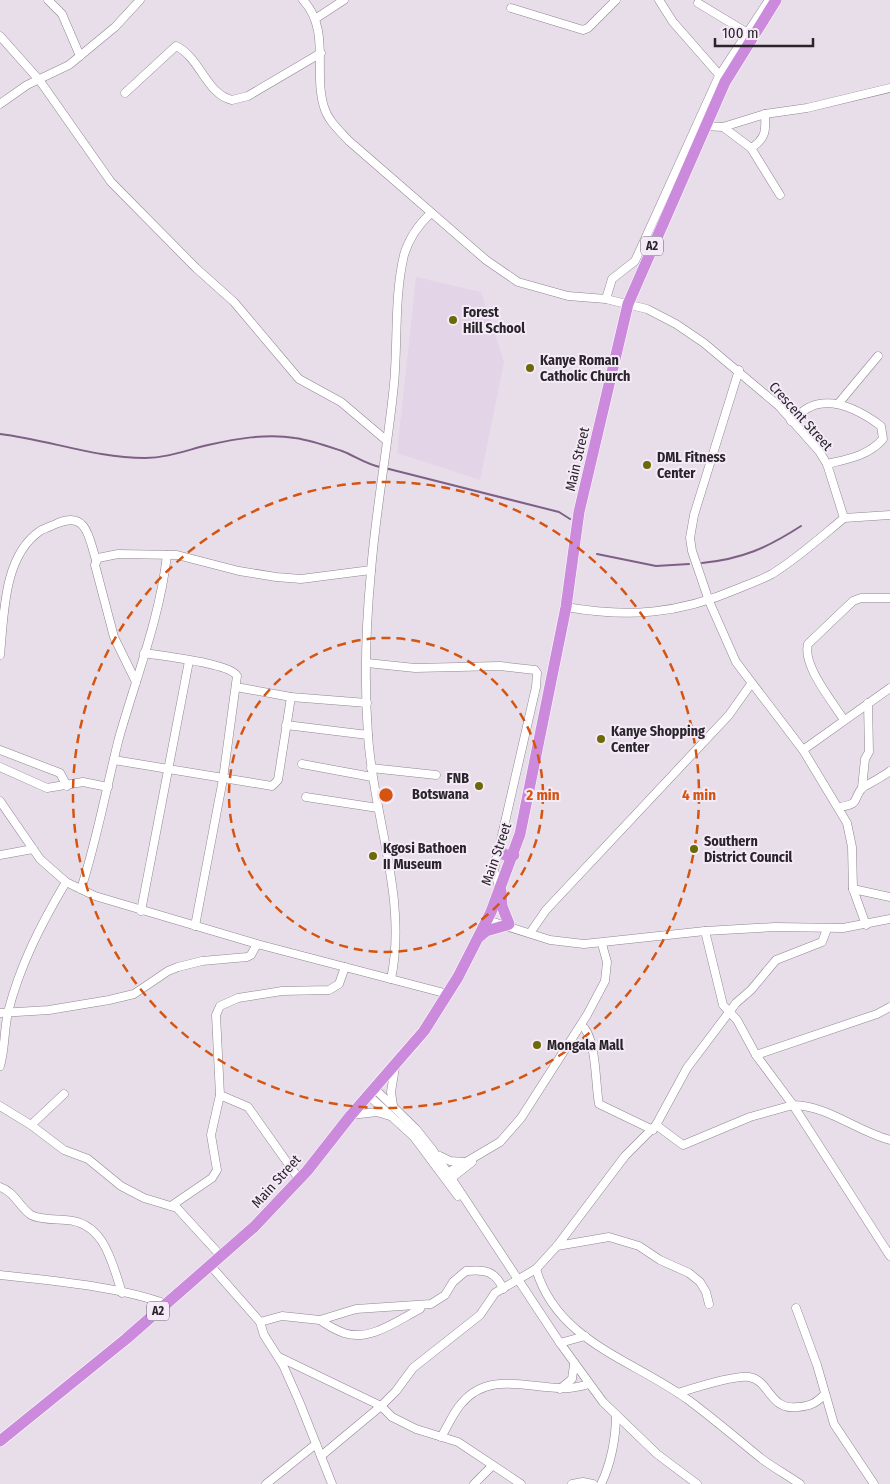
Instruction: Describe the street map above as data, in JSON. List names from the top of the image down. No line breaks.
{"streets":{"highway":["A2","Main Street"],"street":["Crescent Street"]},"crossings":[["Crescent Street","Main Street"]],"places":["Forest Hill School","Kanye Roman Catholic Church","DML Fitness Center","Kanye Shopping Center","FNB Botswana","Southern District Council","Kgosi Bathoen II Museum","Mongala Mall"],"scale_bar":"100 m","rings":["2 min","4 min"]}
